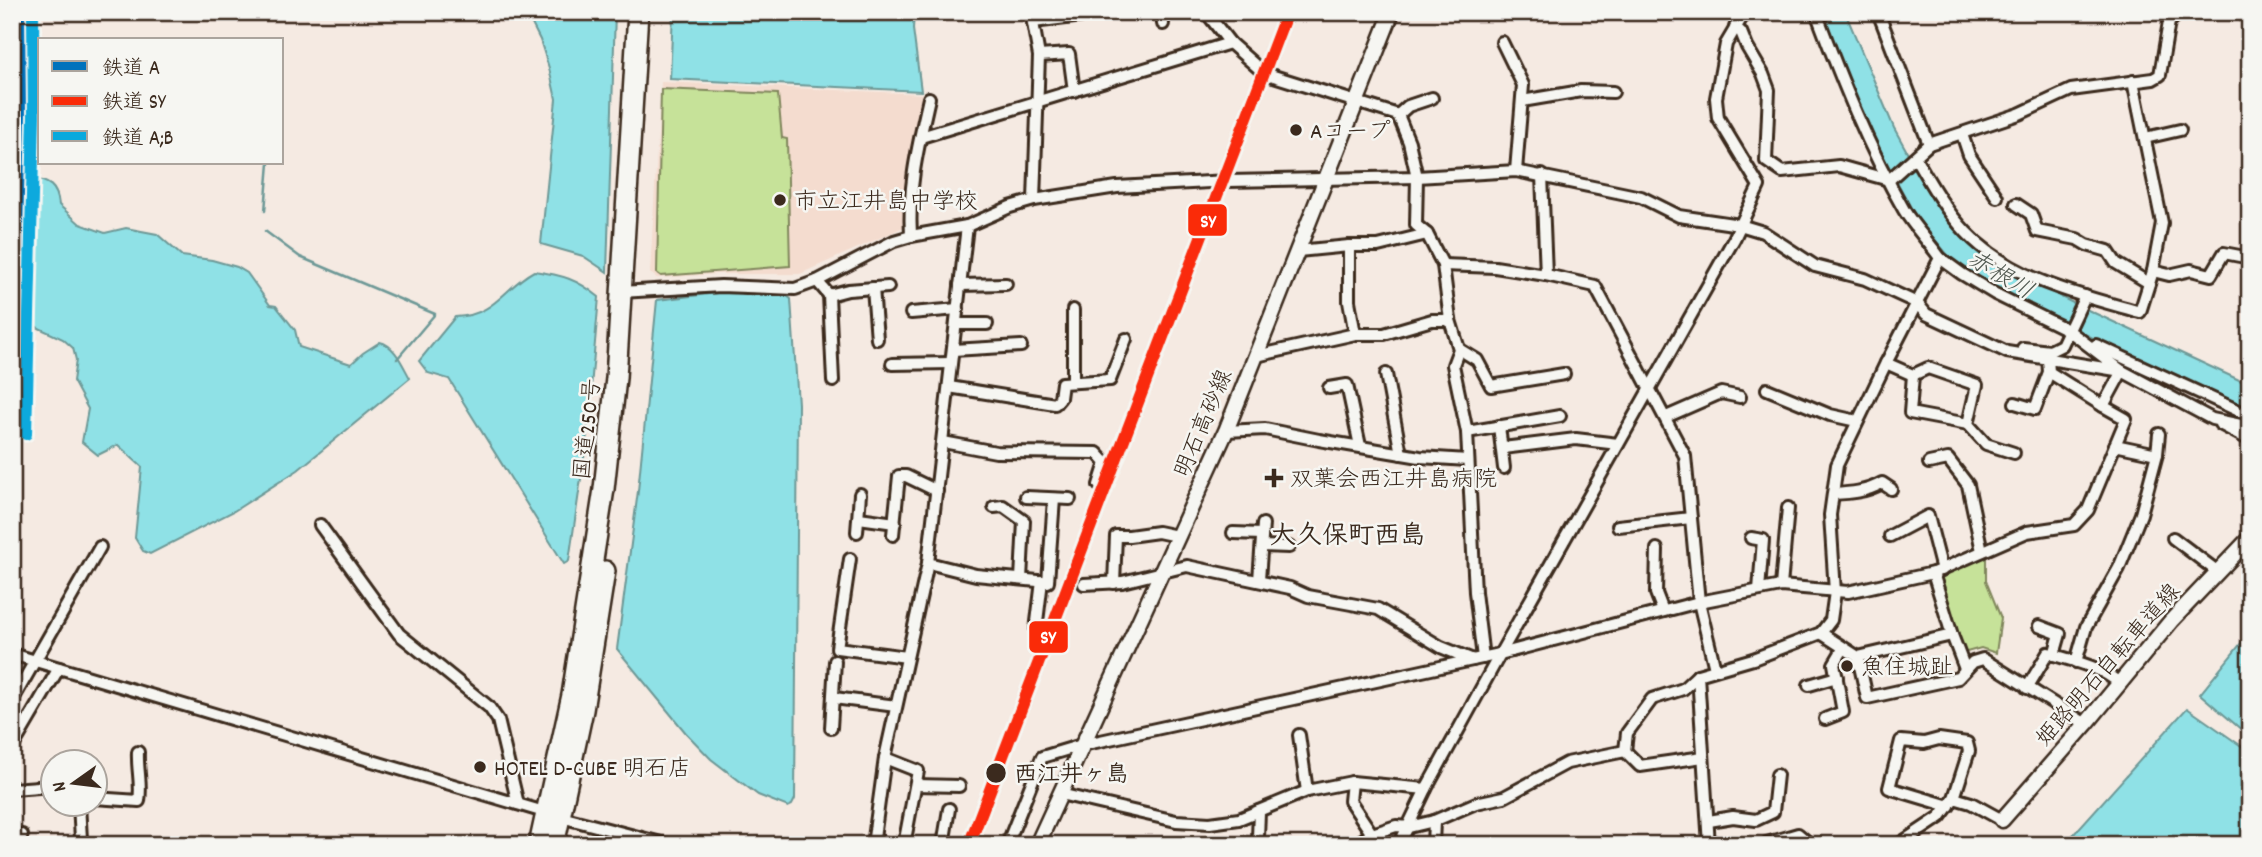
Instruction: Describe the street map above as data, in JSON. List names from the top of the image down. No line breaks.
{"streets":{"highway":["国道250号"],"main road":["明石高砂線","姫路明石自転車道線"]},"districts":["大久保町西島"],"water":["赤根川"],"places":{"other":["Aコープ","市立江井島中学校","魚住城趾","HOTEL D-CUBE 明石店","西江井ヶ島"],"health":["双葉会西江井島病院"]},"lines":["rail line A","rail line SY","rail line A;B"],"legend":["鉄道 A","鉄道 SY","鉄道 A;B"],"north":"left"}
